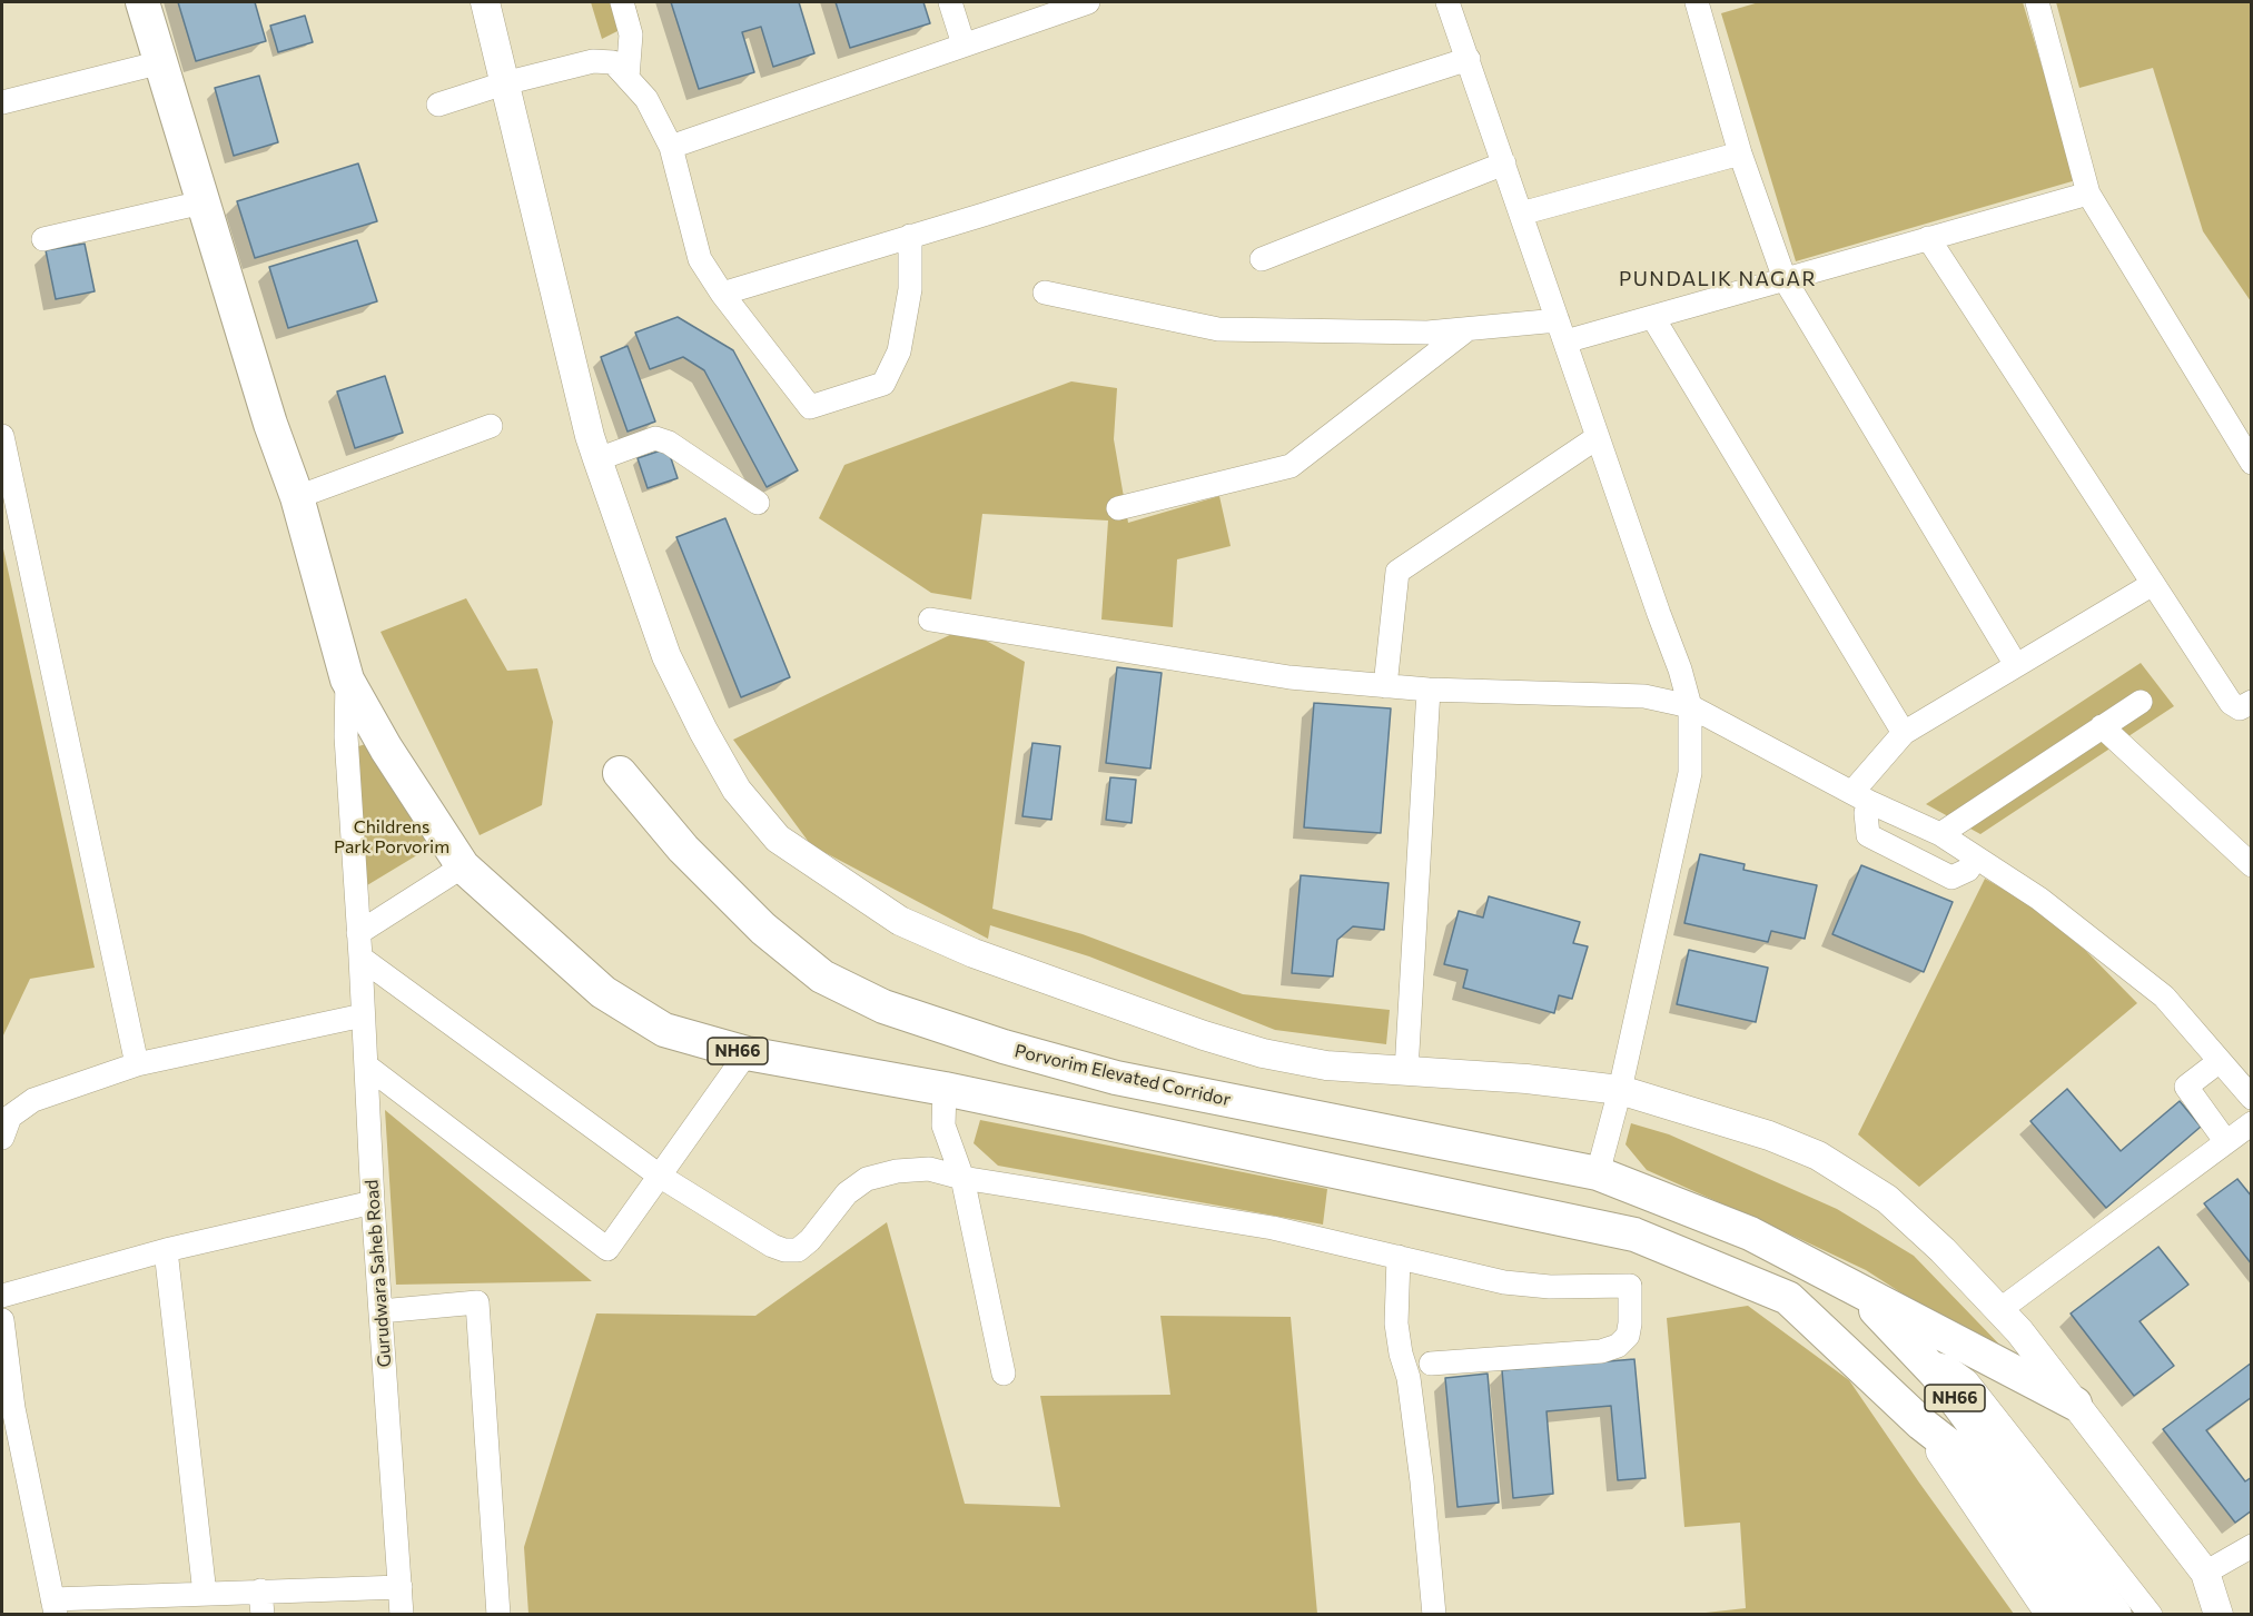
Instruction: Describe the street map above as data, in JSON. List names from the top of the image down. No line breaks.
{"streets":{"highway":["NH66","Porvorim Elevated Corridor"],"street":["Gurudwara Saheb Road"]},"crossings":[["NH66","Porvorim Elevated Corridor"],["NH66","Gurudwara Saheb Road"]],"districts":["PUNDALIK NAGAR"],"parks":["Childrens Park Porvorim"]}
